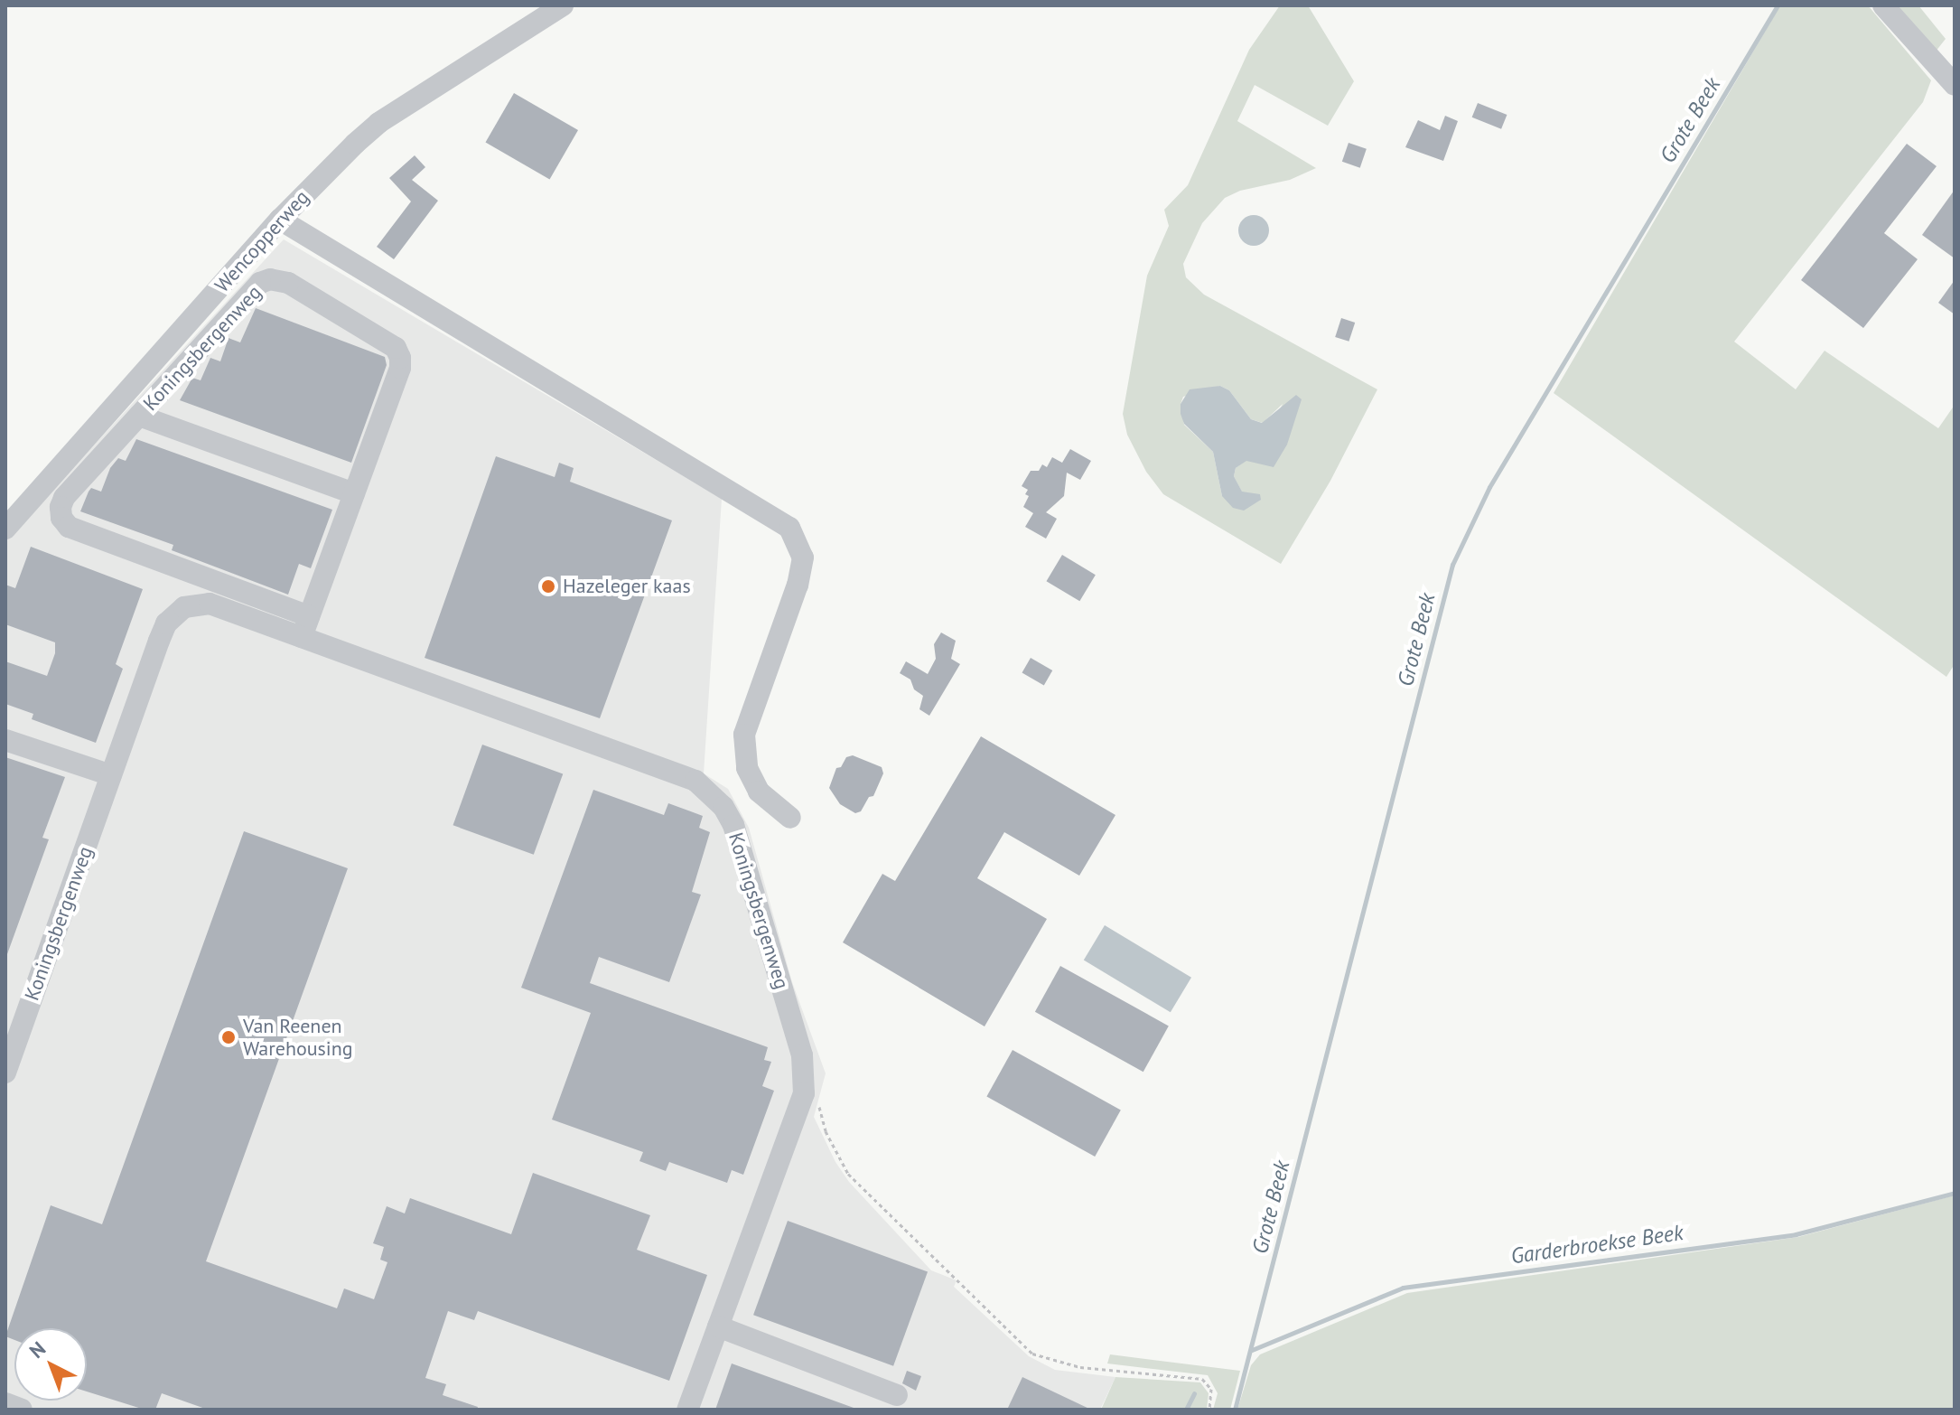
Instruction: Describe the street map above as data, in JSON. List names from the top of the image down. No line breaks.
{"streets":{"street":["Wencopperweg","Koningsbergenweg"]},"water":["Grote Beek","Garderbroekse Beek"],"places":["Hazeleger kaas","Van Reenen Warehousing"],"north":"top left"}
